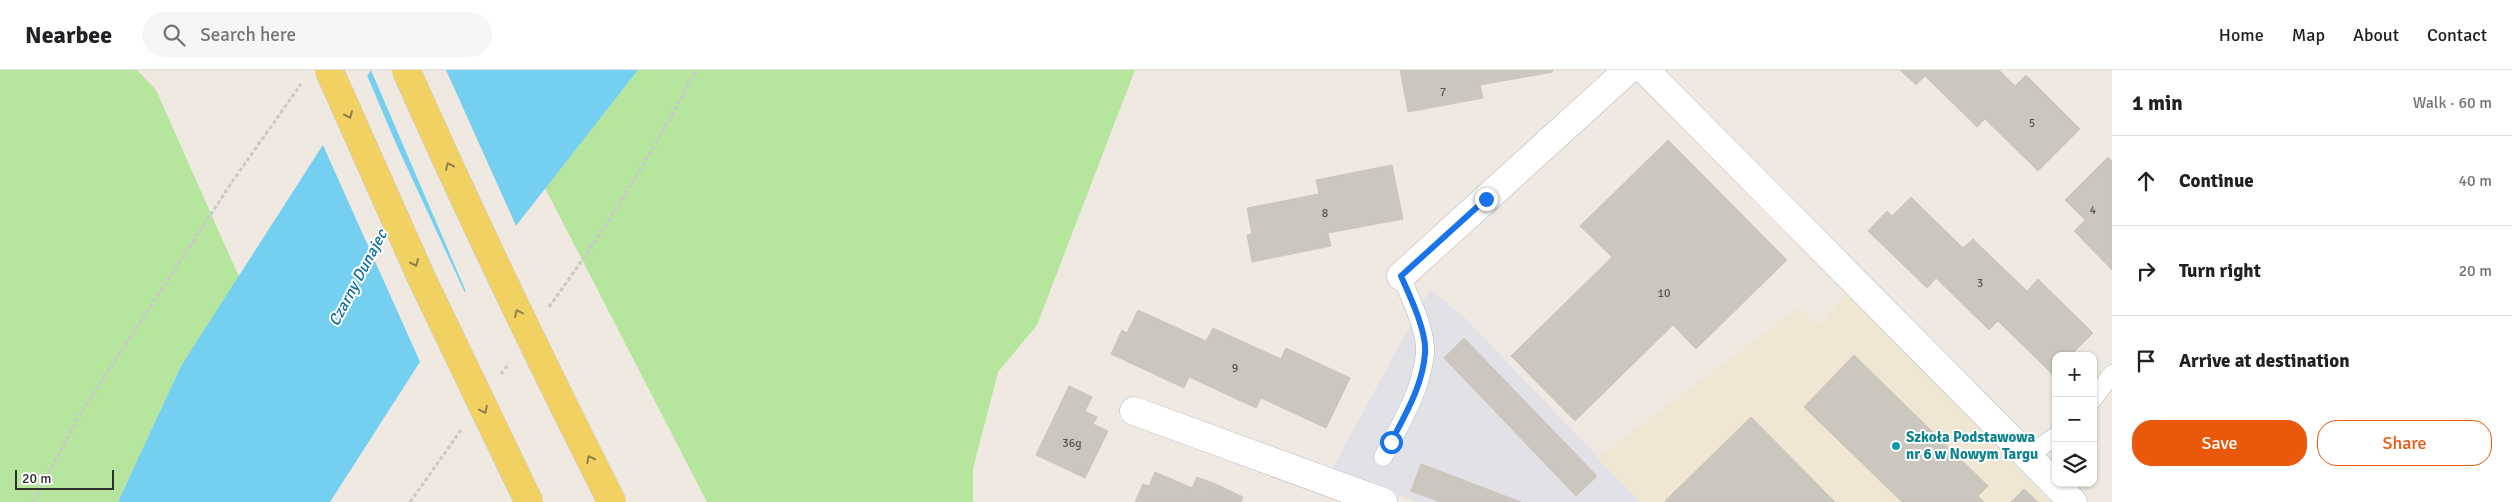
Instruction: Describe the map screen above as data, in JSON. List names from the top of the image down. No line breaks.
{"water":["Czarny Dunajec"],"places":["Szkoła Podstawowa nr 6 w Nowym Targu"],"house_numbers":["7","5","4","8","3","10","9","36g"],"scale_bar":"20 m","page":{"header":"Nearbee","search":"Search here","nav":["Home","Map","About","Contact"],"heading":["1 min","Walk · 60 m"],"list":[["Continue","40 m"],["Turn right","20 m"],"Arrive at destination"],"map_buttons":["+","−"],"buttons":["Save","Share"],"scale":"20 m"}}
